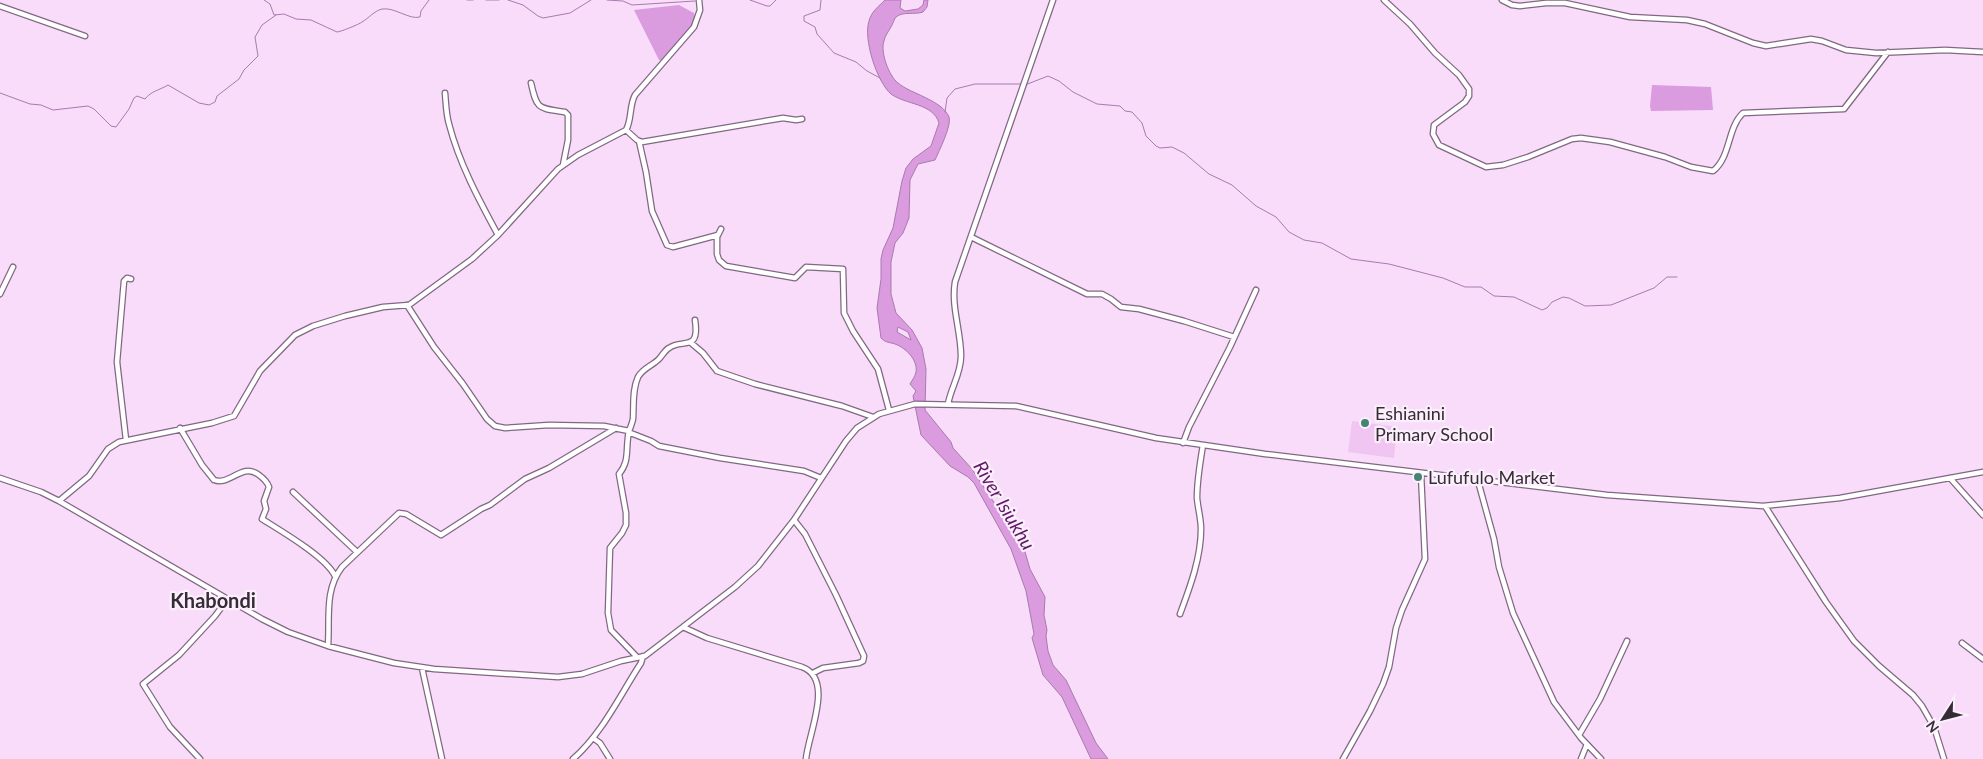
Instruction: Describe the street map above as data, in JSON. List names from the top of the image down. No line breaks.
{"districts":["Khabondi"],"water":["River Isiukhu"],"places":["Eshianini Primary School","Lufufulo Market"],"north":"bottom left"}
